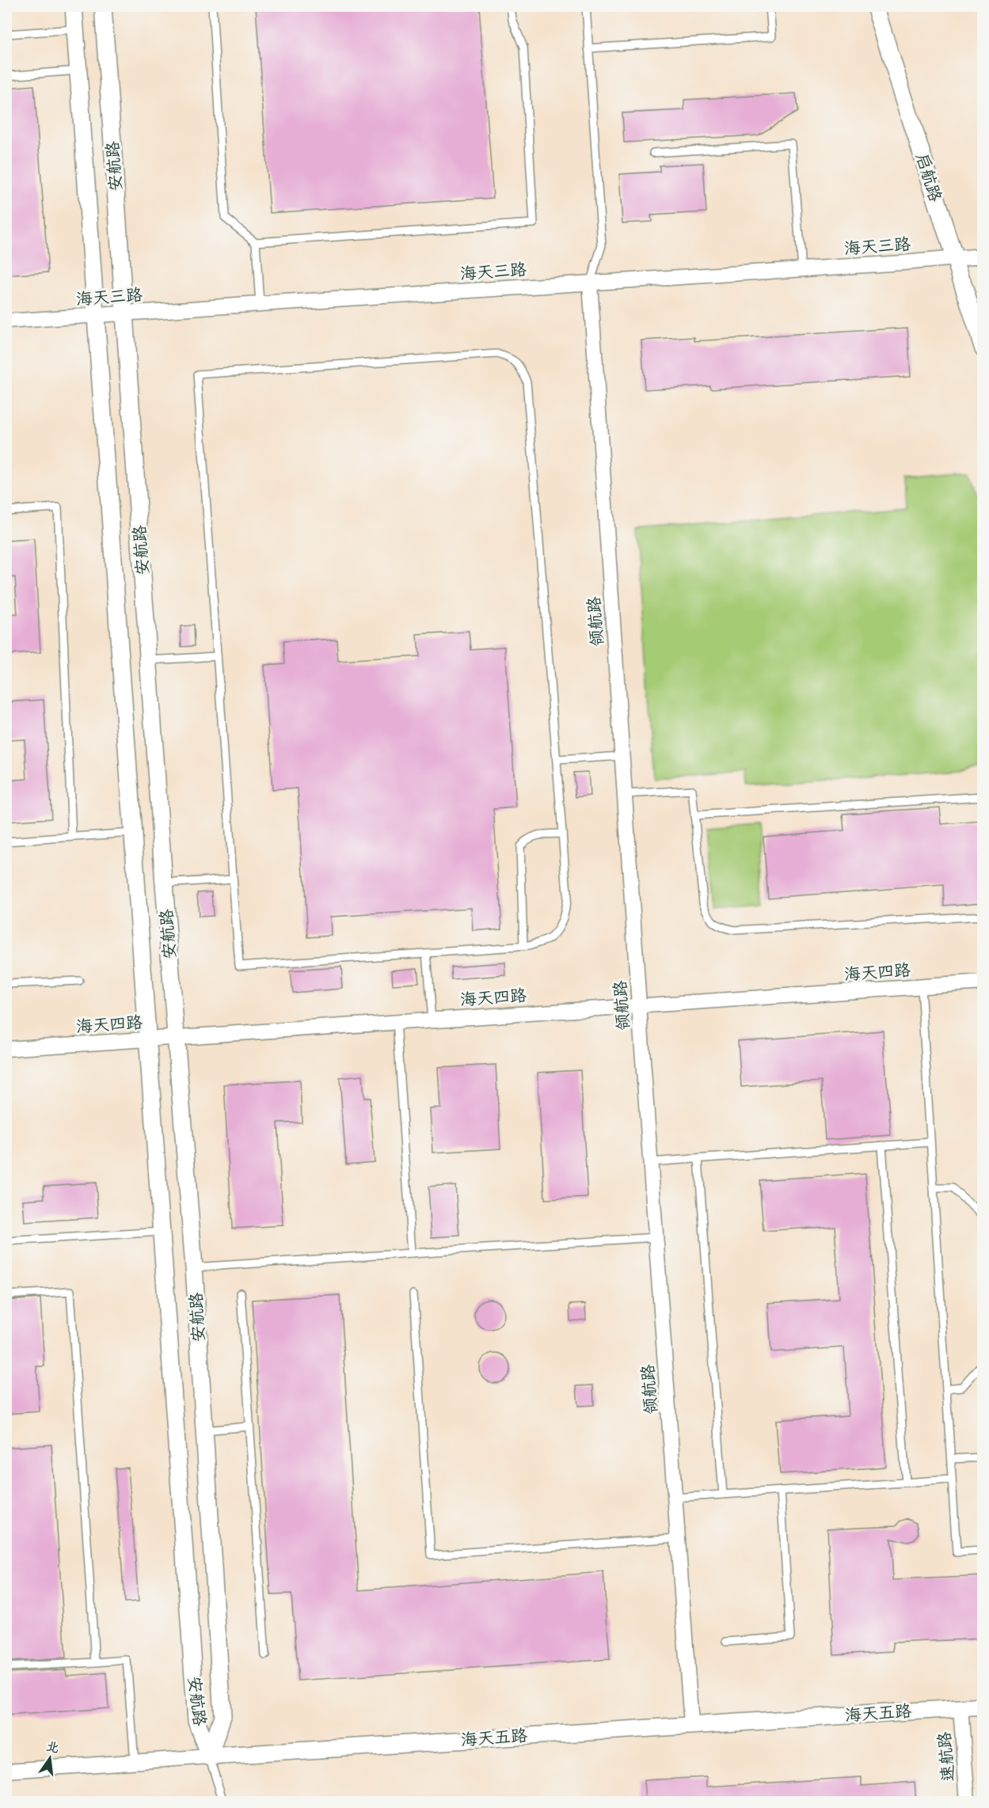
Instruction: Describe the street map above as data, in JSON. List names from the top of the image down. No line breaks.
{"streets":{"street":["安航路","启航路","海天三路","领航路","海天四路","海天五路","速航路"]},"crossings":[["安航路","海天三路"],["安航路","海天四路"],["安航路","海天五路"],["启航路","海天三路"],["海天三路","领航路"],["领航路","海天四路"],["领航路","海天五路"],["海天五路","速航路"]],"north":"top"}
